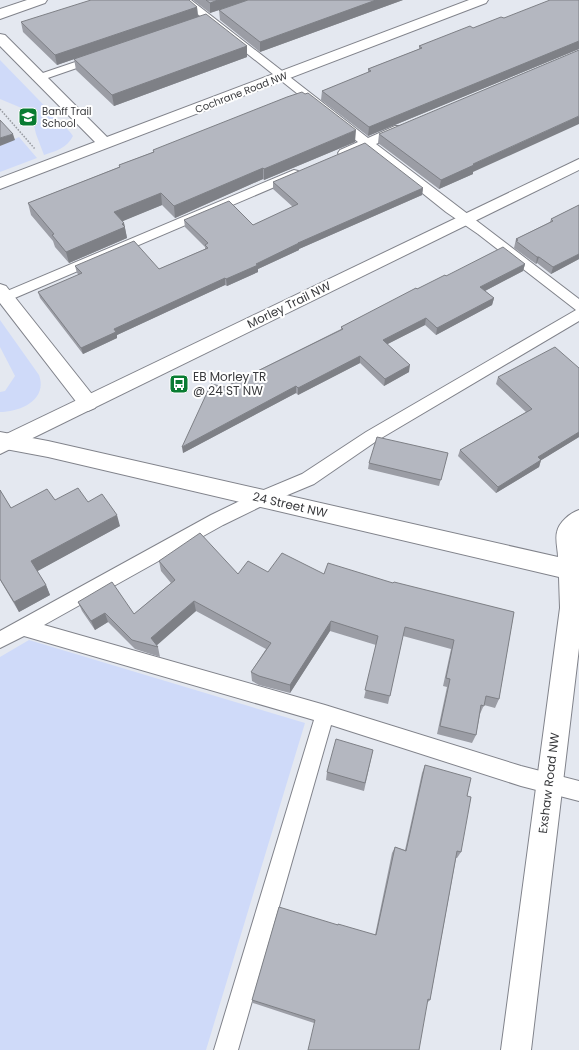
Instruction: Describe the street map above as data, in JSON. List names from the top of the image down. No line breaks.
{"streets":{"street":["Cochrane Road NW","Morley Trail NW","24 Street NW","Exshaw Road NW"]},"crossings":[["Morley Trail NW","24 Street NW"],["24 Street NW","Exshaw Road NW"]],"places":{"school or university":["Banff Trail School"],"bus stop":["EB Morley TR @ 24 ST NW"]}}
